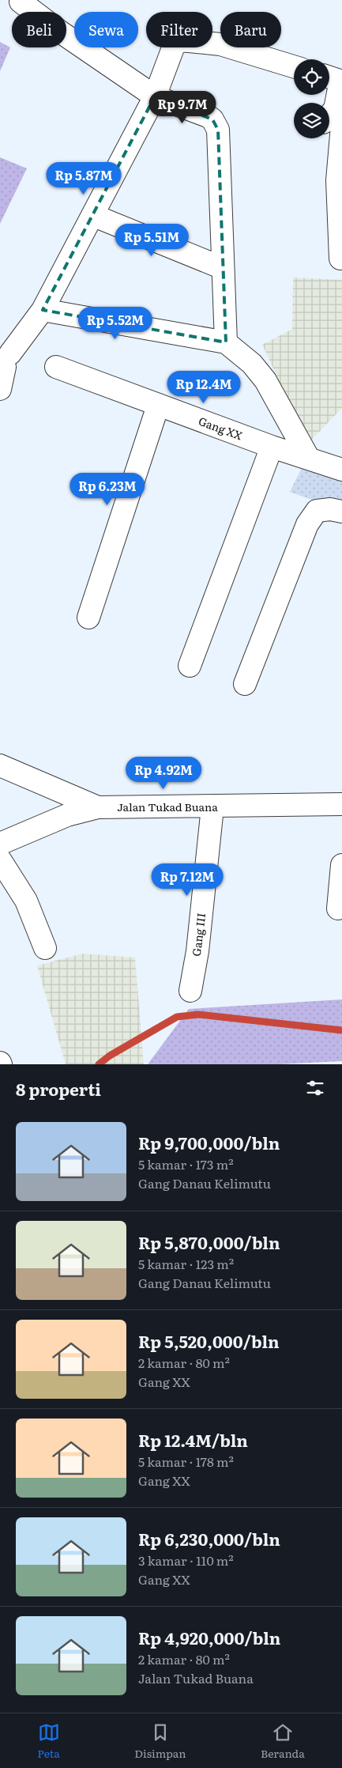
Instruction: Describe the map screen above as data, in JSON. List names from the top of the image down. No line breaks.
{"streets":{"street":["Gang XX","Jalan Tukad Buana","Gang III"]},"crossings":[["Jalan Tukad Buana","Gang III"]],"page":{"chip":["Beli","Sewa","Filter","Baru"],"price":["Rp 9.7M","Rp 5.87M","Rp 5.51M","Rp 5.52M","Rp 12.4M","Rp 6.23M","Rp 4.92M","Rp 7.12M"],"heading":"8 properti","list":[{"name":"Rp 9,700,000/bln","note":"5 kamar · 173 m² · Gang Danau Kelimutu"},{"name":"Rp 5,870,000/bln","note":"5 kamar · 123 m² · Gang Danau Kelimutu"},{"name":"Rp 5,520,000/bln","note":"2 kamar · 80 m² · Gang XX"},{"name":"Rp 12.4M/bln","note":"5 kamar · 178 m² · Gang XX"},{"name":"Rp 6,230,000/bln","note":"3 kamar · 110 m² · Gang XX"},{"name":"Rp 4,920,000/bln","note":"2 kamar · 80 m² · Jalan Tukad Buana"}],"tabs":["Peta","Disimpan","Beranda"]}}
